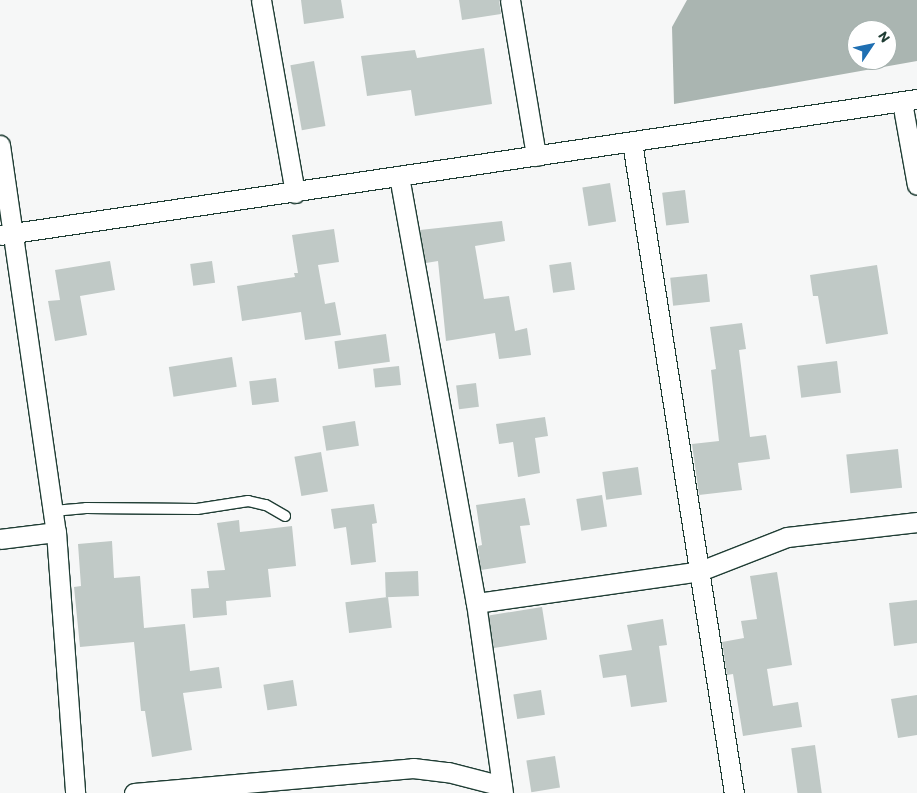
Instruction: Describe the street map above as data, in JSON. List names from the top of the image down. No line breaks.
{"north":"top right"}
